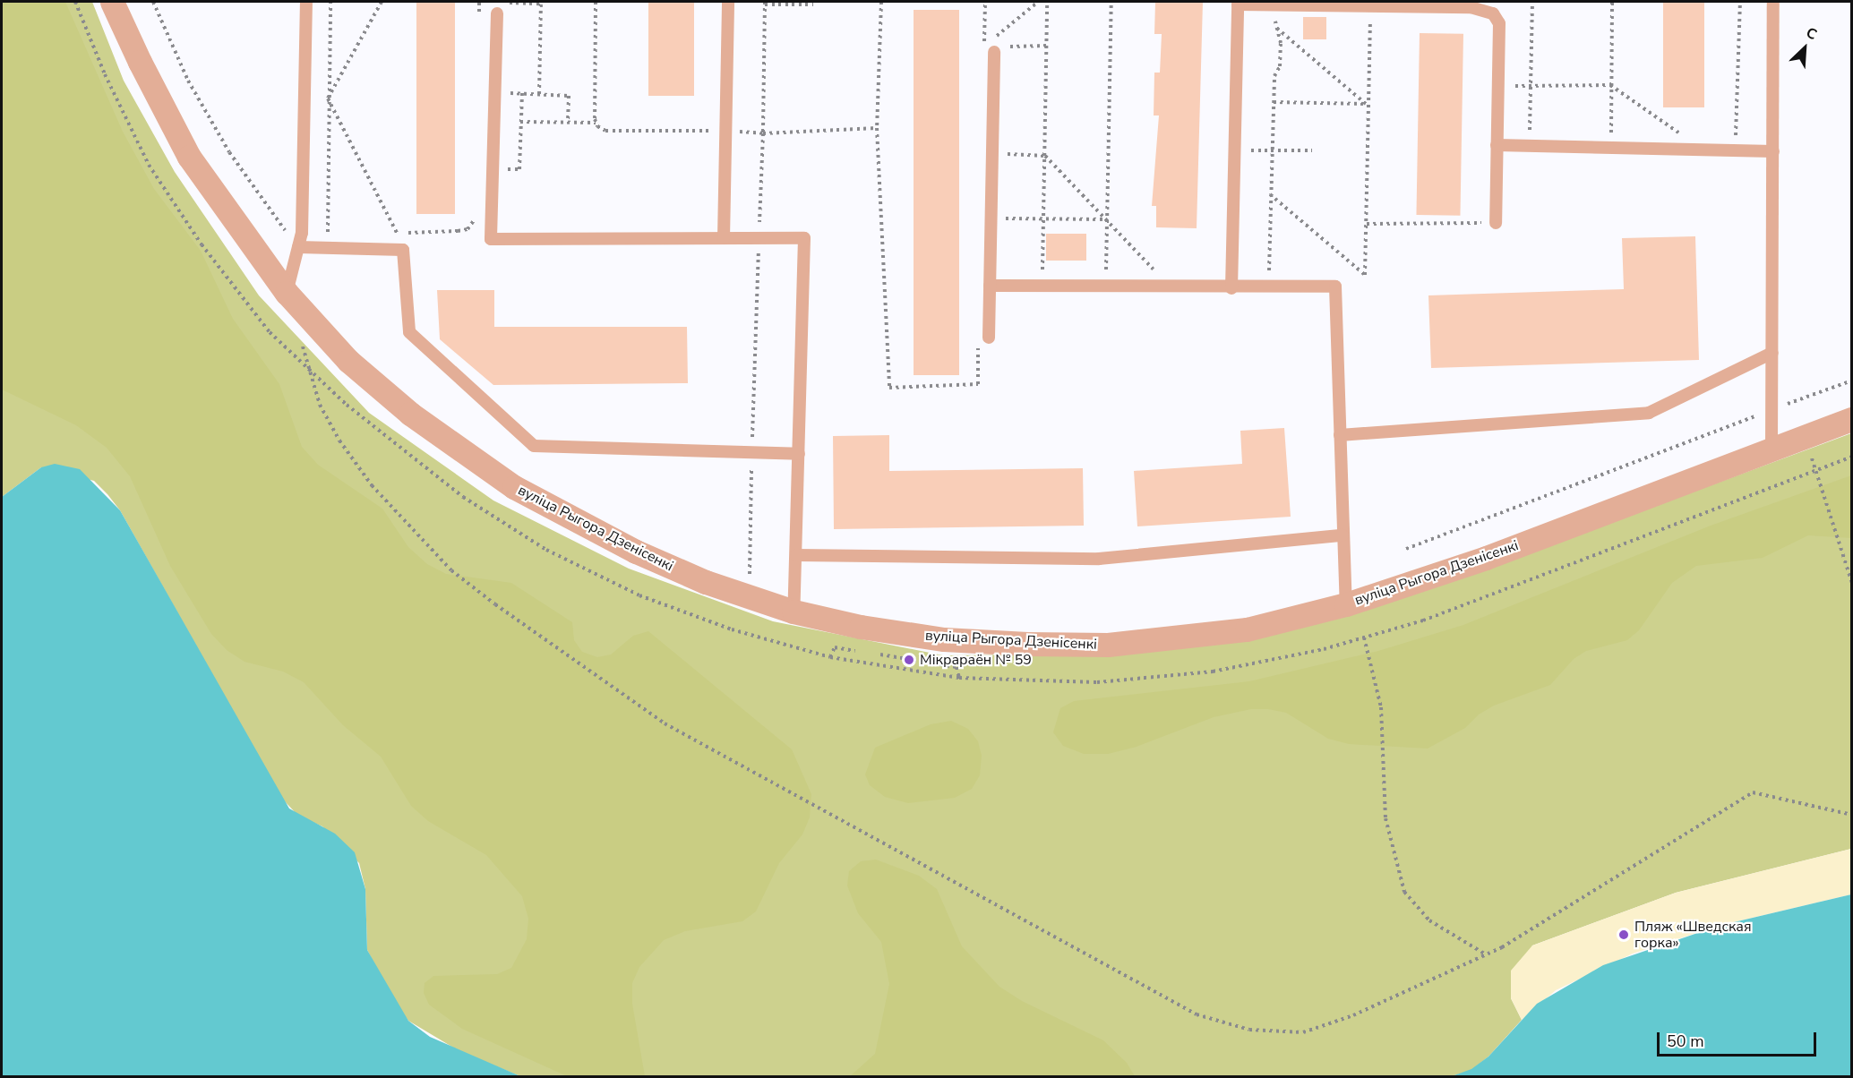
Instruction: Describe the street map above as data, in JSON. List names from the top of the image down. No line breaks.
{"streets":{"street":["вуліца Рыгора Дзенісенкі"]},"places":["Мікрараён № 59","Пляж «Шведская горка»"],"scale_bar":"50 m","north":"top right"}
